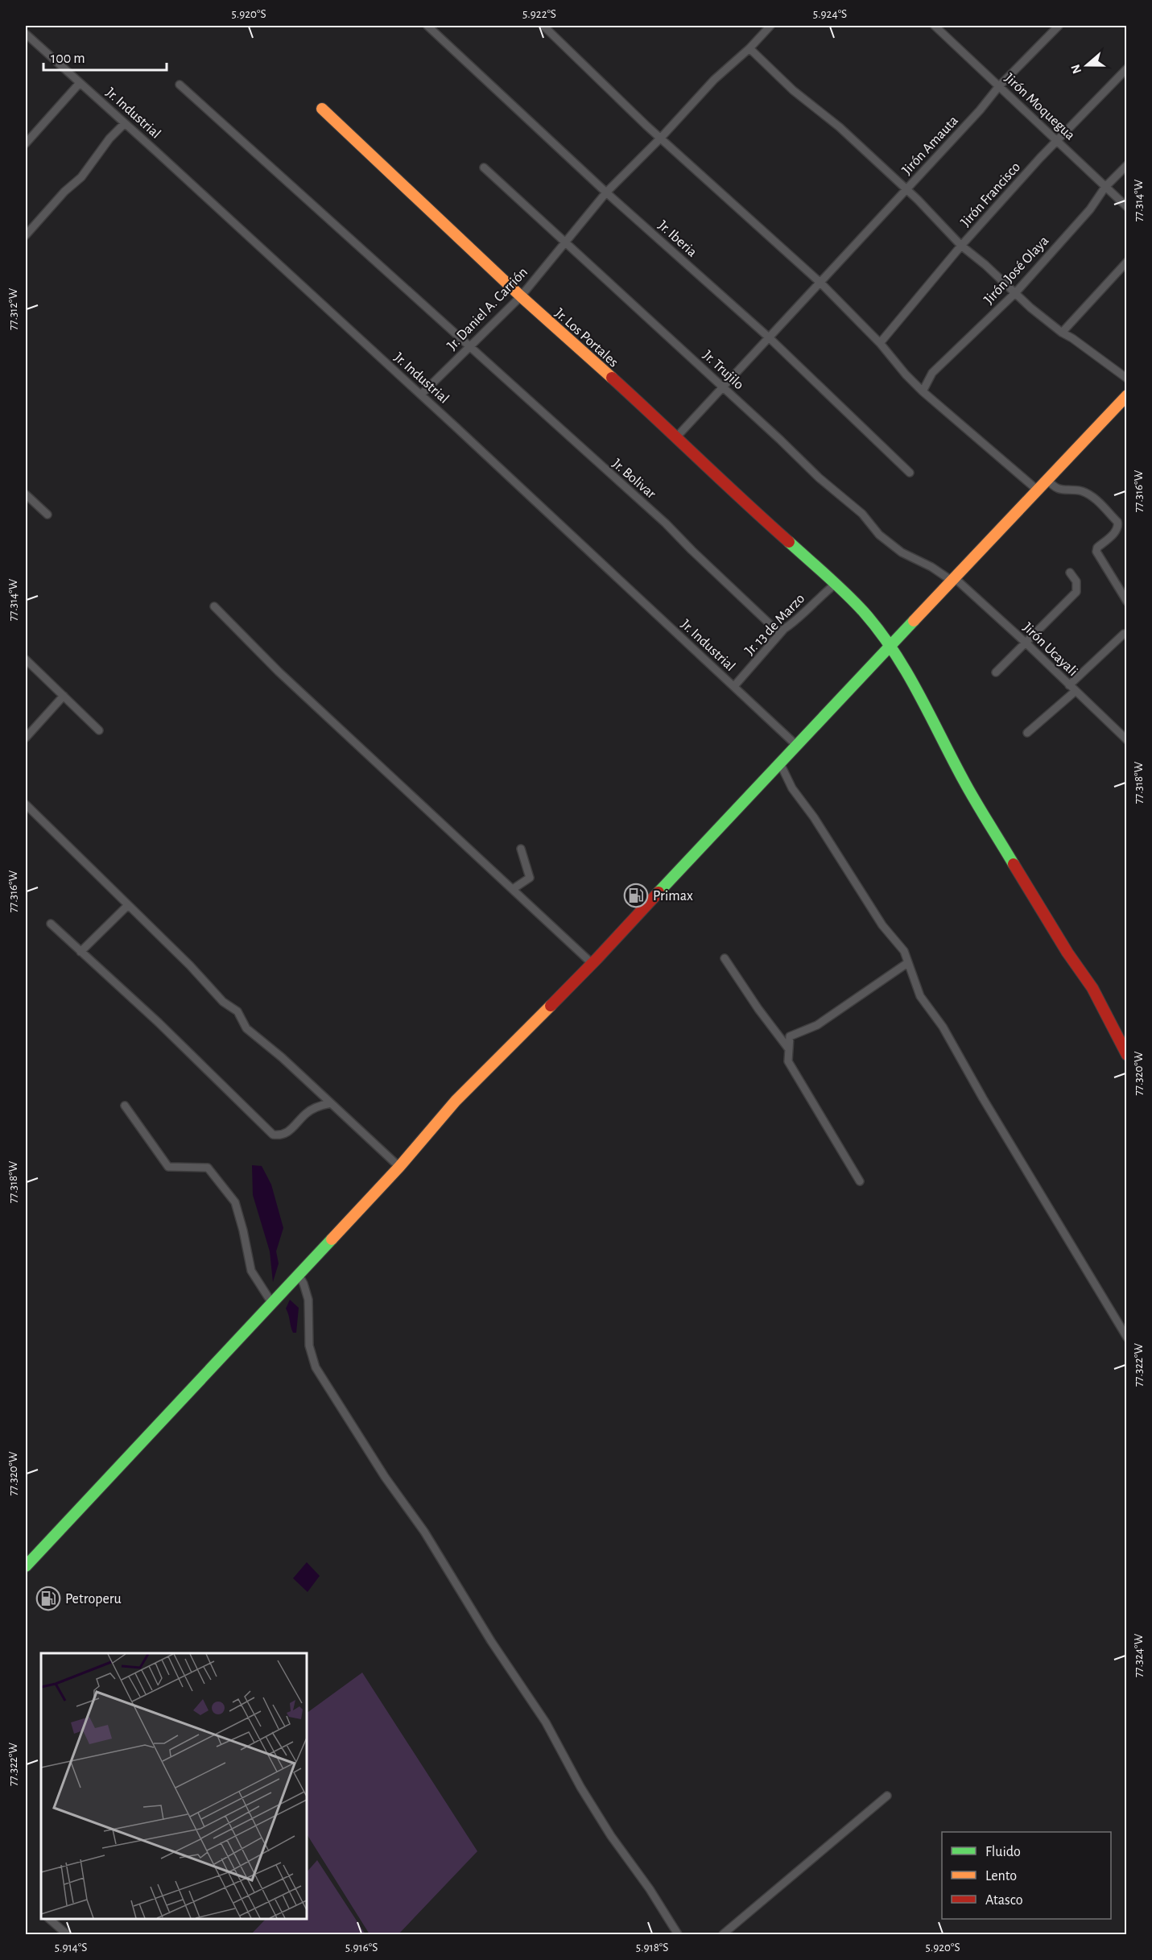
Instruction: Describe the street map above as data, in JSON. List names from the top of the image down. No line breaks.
{"streets":{"main road":["Jr. Los Portales"],"street":["Jirón Moquegua","Jr. Industrial","Jirón Amauta","Jirón Francisco","Jr. Iberia","Jirón José Olaya","Jr. Daniel A. Carrión","Jr. Trujilo","Jr. Bolivar","Jr. 13 de Marzo","Jirón Ucayali"]},"crossings":[["Jirón Moquegua","Jirón Amauta"],["Jirón Moquegua","Jirón Francisco"],["Jirón Moquegua","Jirón José Olaya"],["Jr. Industrial","Jr. Daniel A. Carrión"],["Jr. Industrial","Jr. 13 de Marzo"],["Jirón Amauta","Jr. Iberia"],["Jirón Amauta","Jr. Los Portales"],["Jirón Amauta","Jr. Trujilo"],["Jr. Iberia","Jr. Daniel A. Carrión"],["Jr. Daniel A. Carrión","Jr. Los Portales"],["Jr. Daniel A. Carrión","Jr. Trujilo"],["Jr. Daniel A. Carrión","Jr. Bolivar"],["Jr. Los Portales","Jr. 13 de Marzo"],["Jr. Trujilo","Jirón Ucayali"],["Jr. Bolivar","Jr. 13 de Marzo"]],"places":{"fuel station":["Primax","Petroperu"]},"legend":["Fluido","Lento","Atasco"],"scale_bar":"100 m","north":"left","coordinates":["5.920°S","5.922°S","5.924°S","77.314°W","77.312°W","77.316°W","77.318°W","77.320°W","77.322°W","77.324°W","5.914°S","5.916°S","5.918°S"]}
